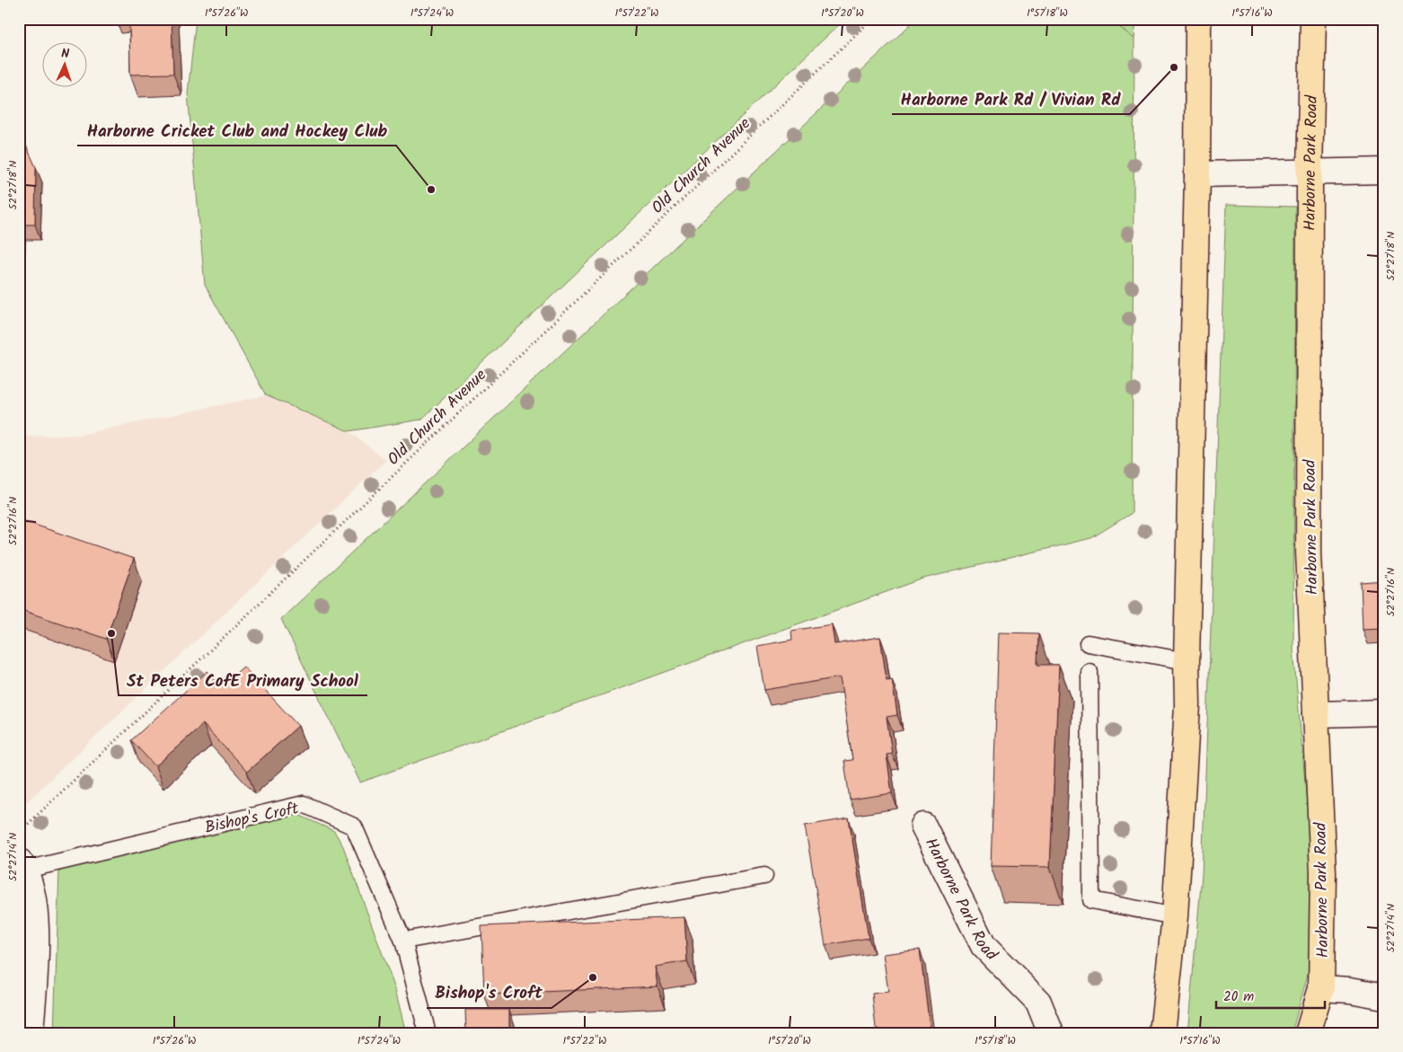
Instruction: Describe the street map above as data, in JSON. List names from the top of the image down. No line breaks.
{"streets":{"main road":["Harborne Park Road"],"lane":["Bishop's Croft"],"path":["Old Church Avenue"]},"places":["Harborne Park Rd / Vivian Rd","Harborne Cricket Club and Hockey Club","St Peters CofE Primary School","Bishop's Croft"],"scale_bar":"20 m","north":"top","coordinates":["1°57'26\"W","1°57'24\"W","1°57'22\"W","1°57'20\"W","1°57'18\"W","1°57'16\"W","52°27'18\"N","52°27'16\"N","52°27'14\"N"]}
